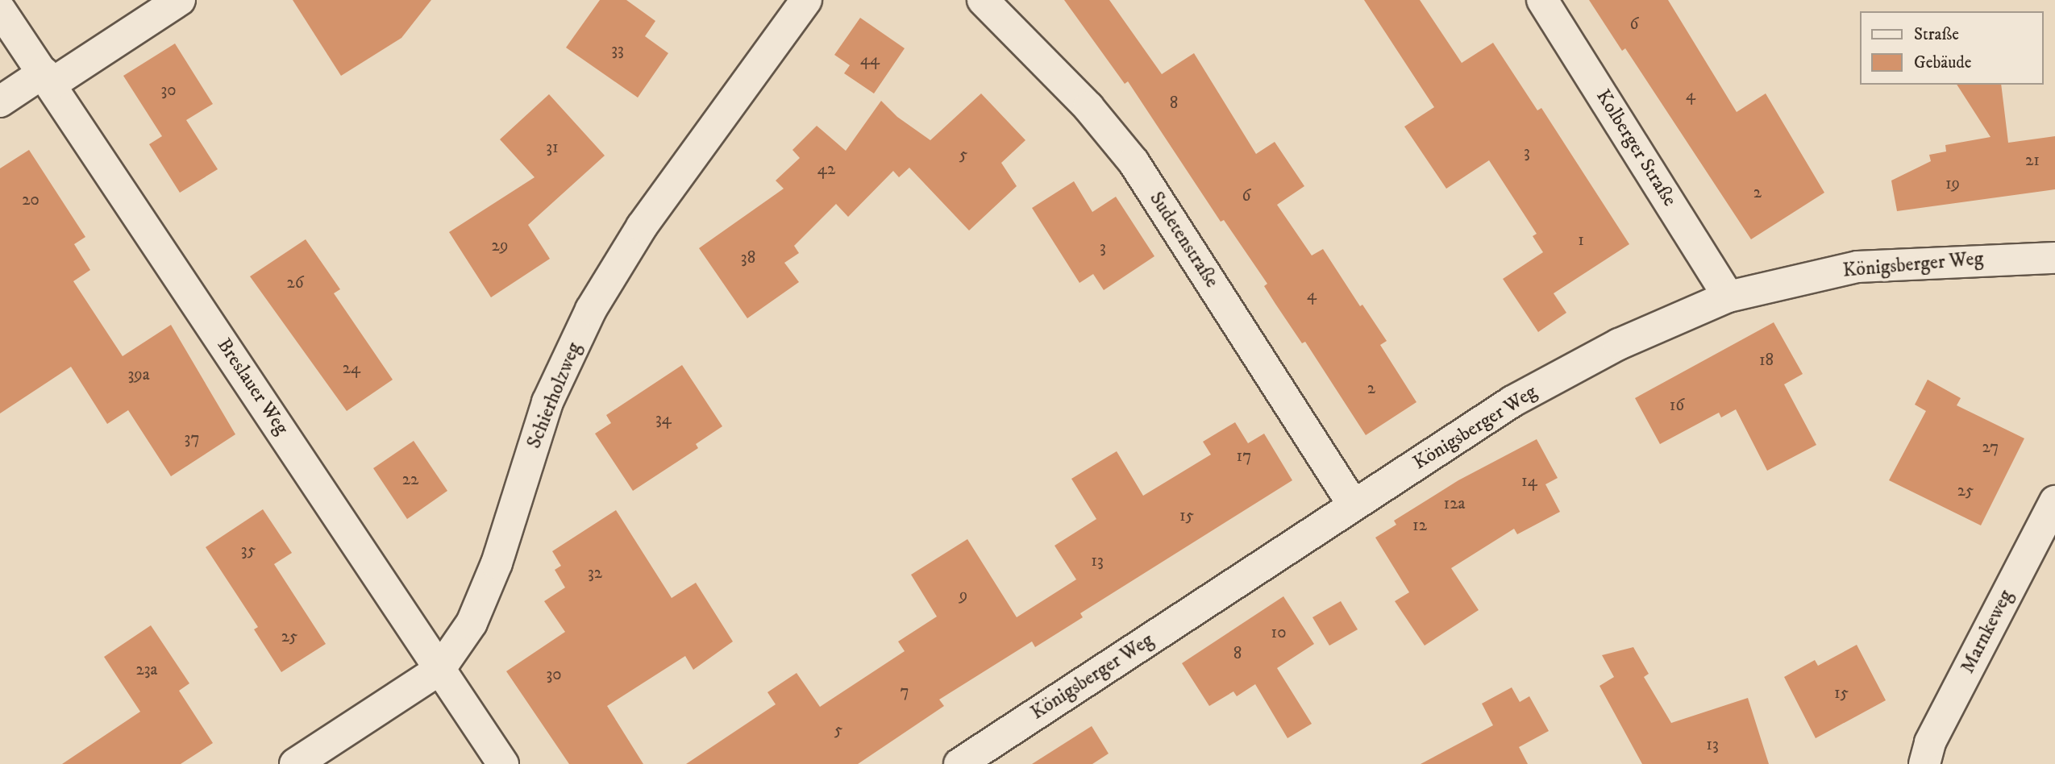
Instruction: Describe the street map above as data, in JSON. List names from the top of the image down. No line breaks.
{"streets":{"street":["Kolberger Straße","Sudetenstraße","Königsberger Weg","Breslauer Weg","Schierholzweg","Marnkeweg"]},"crossings":[["Kolberger Straße","Königsberger Weg"],["Sudetenstraße","Königsberger Weg"],["Breslauer Weg","Schierholzweg"]],"house_numbers":["6","33","44","30","4","8","31","3","5","21","42","19","2","6","20","1","29","3","38","26","4","18","24","39a","2","16","34","37","27","17","22","14","25","12a","15","12","35","13","32","9","10","25","8","23a","30","7","15","5","13"],"legend":["Straße","Gebäude"]}
